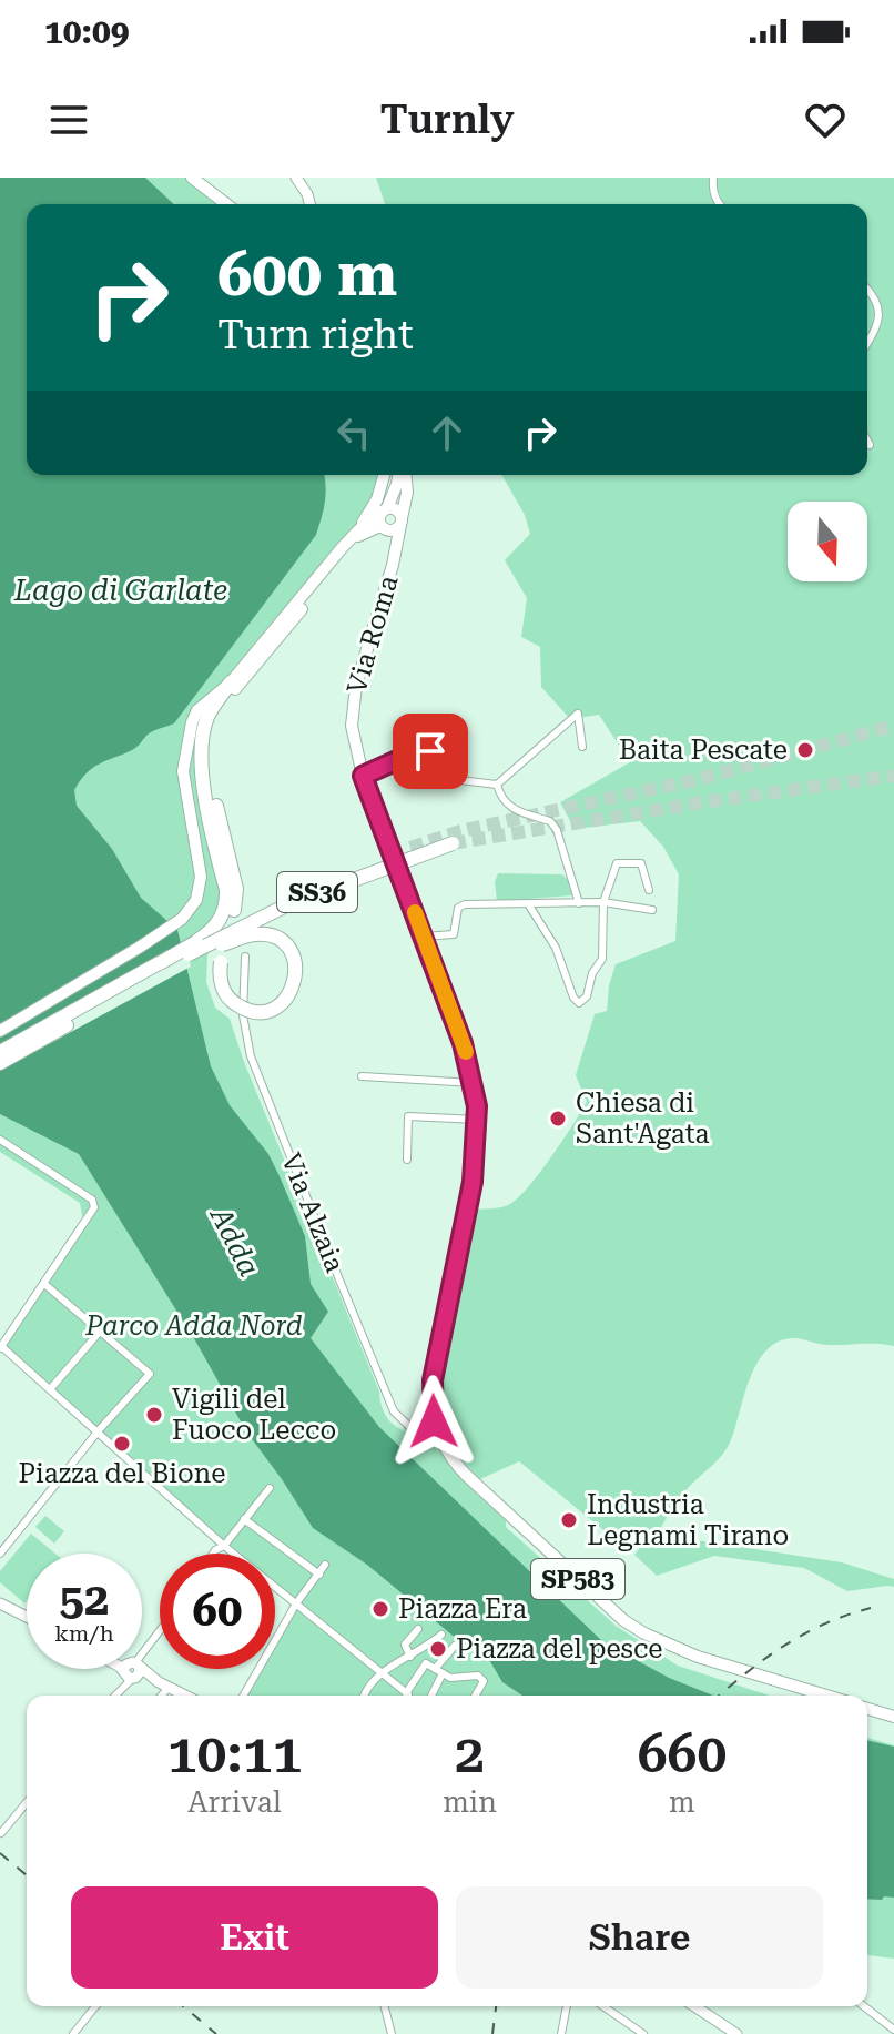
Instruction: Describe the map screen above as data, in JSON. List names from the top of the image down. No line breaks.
{"streets":{"highway":["SS36"],"main road":["Via Roma","SP583"],"street":["Via Alzaia"]},"crossings":[["Via Roma","Via Alzaia"]],"water":["Lago di Garlate","Adda"],"parks":["Parco Adda Nord"],"places":["Baita Pescate","Chiesa di Sant'Agata","Vigili del Fuoco Lecco","Piazza del Bione","Industria Legnami Tirano","Piazza Era","Piazza del pesce"],"north":"bottom","page":{"status":"10:09","header":"Turnly","turn":["600 m","Turn right"],"speed":"52 km/h","limit":"60","eta":["10:11","Arrival","2","min","660","m"],"buttons":["Exit","Share"]}}
